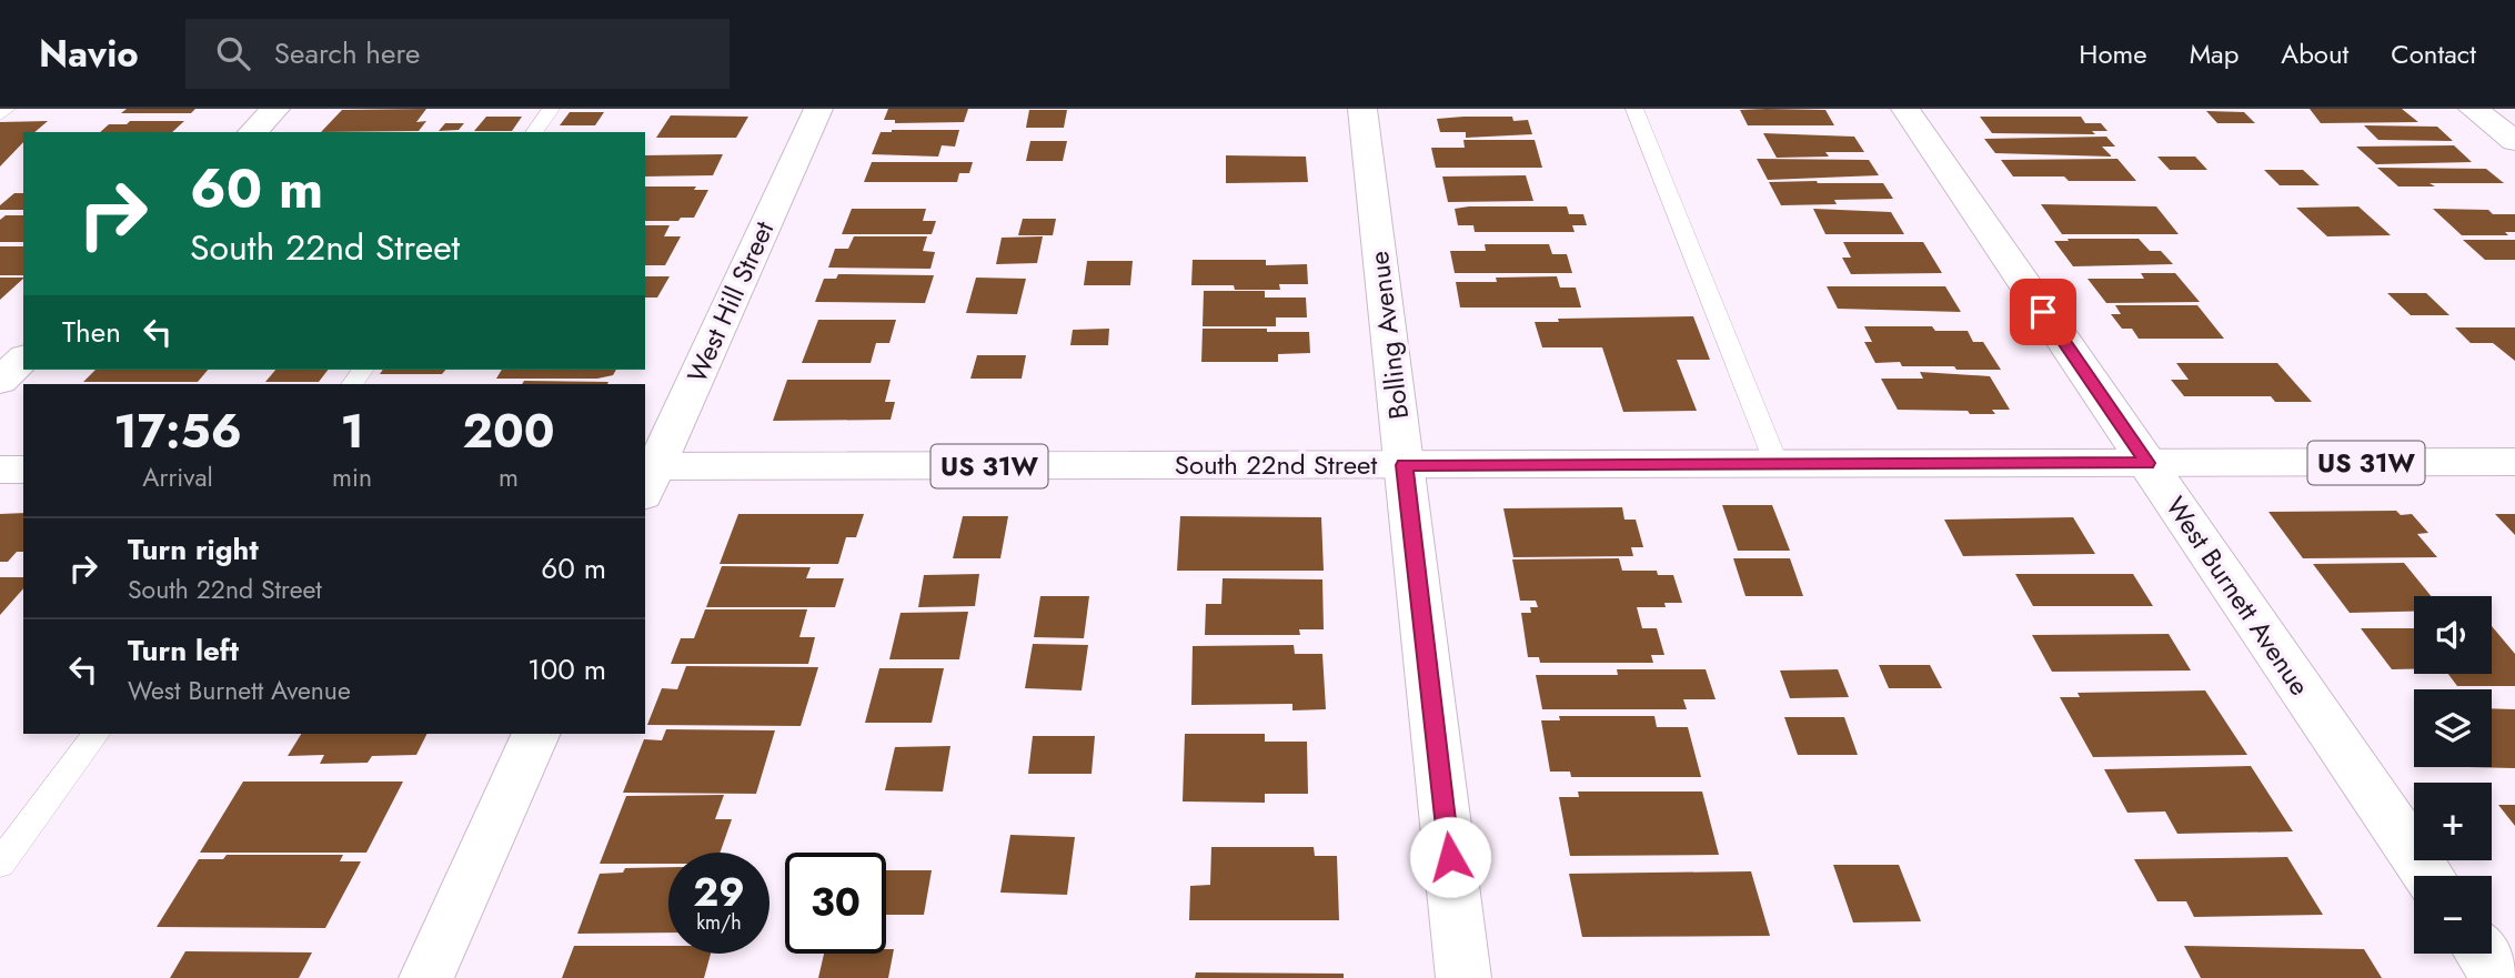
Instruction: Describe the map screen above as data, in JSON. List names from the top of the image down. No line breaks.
{"streets":{"street":["West Hill Street","Bolling Avenue","US 31W","South 22nd Street","West Burnett Avenue"]},"crossings":[["West Hill Street","South 22nd Street"],["Bolling Avenue","South 22nd Street"],["South 22nd Street","West Burnett Avenue"]],"page":{"header":"Navio","search":"Search here","nav":["Home","Map","About","Contact"],"turn":["60 m","South 22nd Street"],"then":"Then","eta":["17:56","Arrival","1","min","200","m"],"list":[{"name":"Turn right","note":"South 22nd Street","value":"60 m"},{"name":"Turn left","note":"West Burnett Avenue","value":"100 m"}],"map_buttons":["+","−"],"speed":"29 km/h","limit":"30"}}
